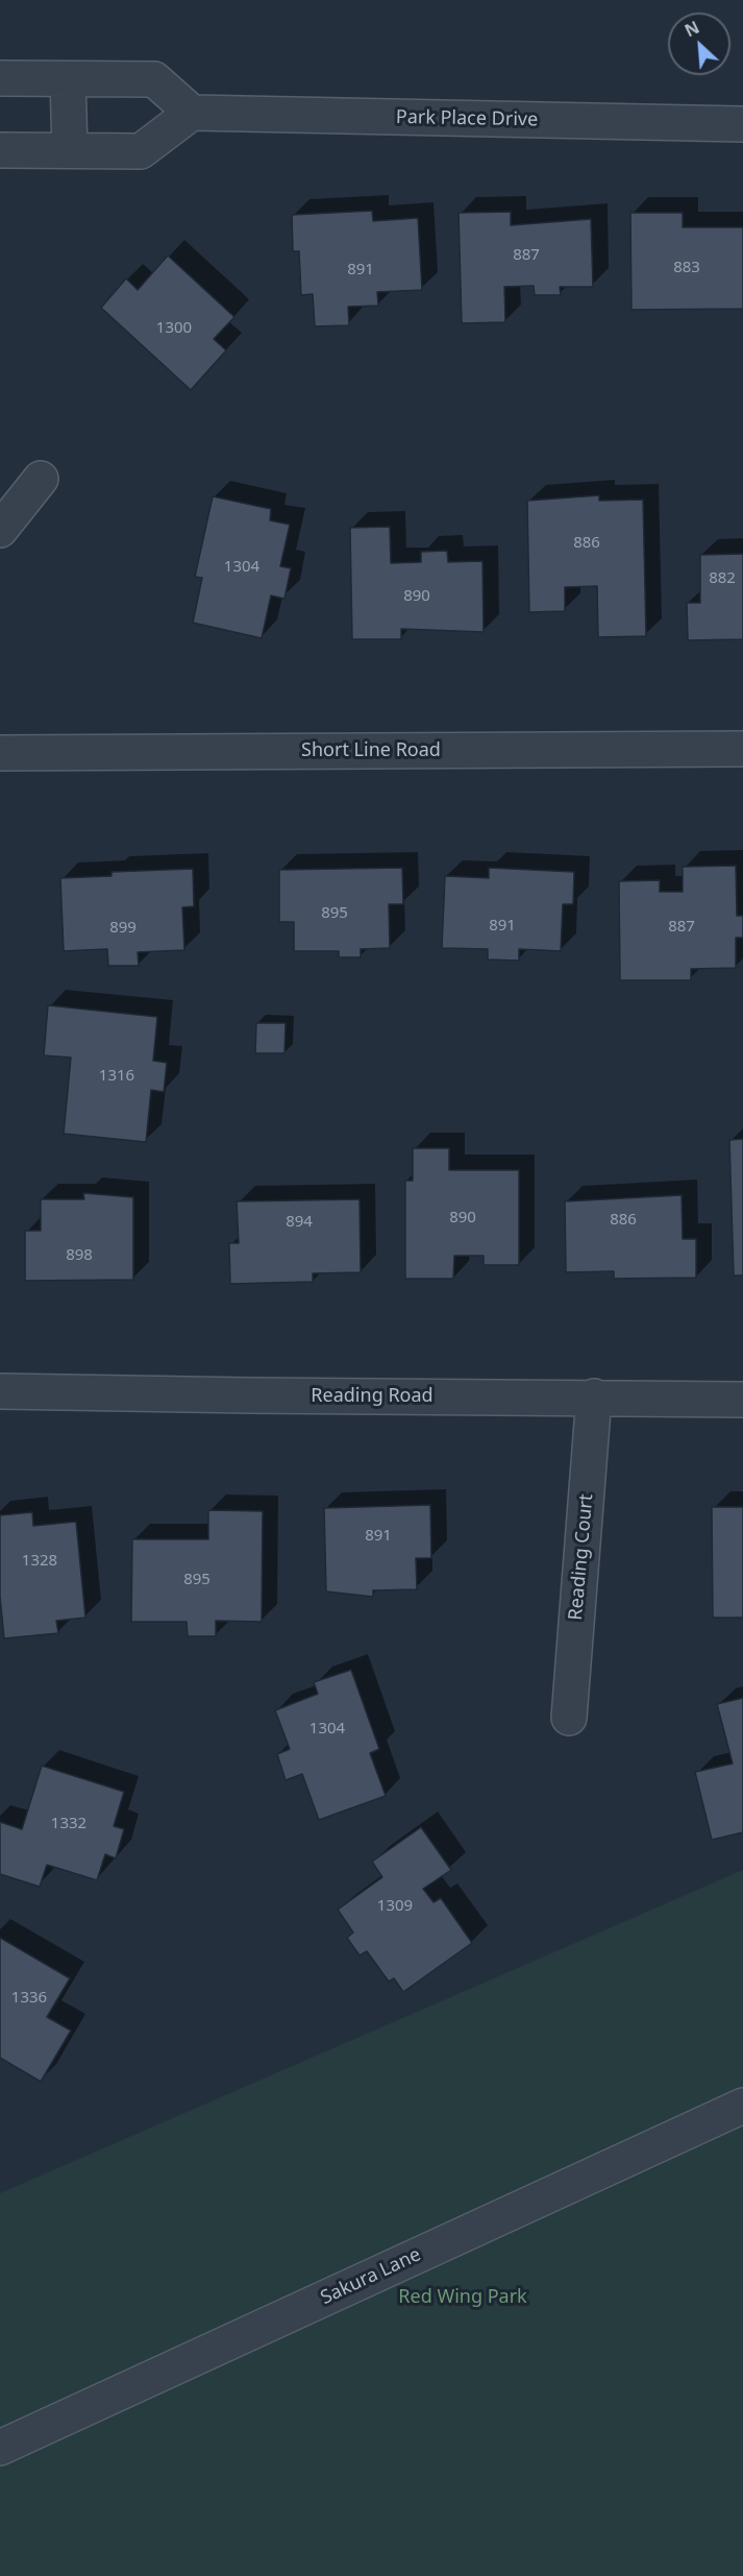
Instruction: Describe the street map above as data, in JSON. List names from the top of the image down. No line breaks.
{"streets":{"street":["Park Place Drive","Short Line Road","Reading Road","Reading Court","Sakura Lane"]},"crossings":[["Reading Road","Reading Court"]],"parks":["Red Wing Park"],"house_numbers":["887","883","891","1300","886","1304","882","890","895","891","887","899","1316","890","886","894","898","891","1328","895","1304","1332","1309","1336"],"north":"top left"}
